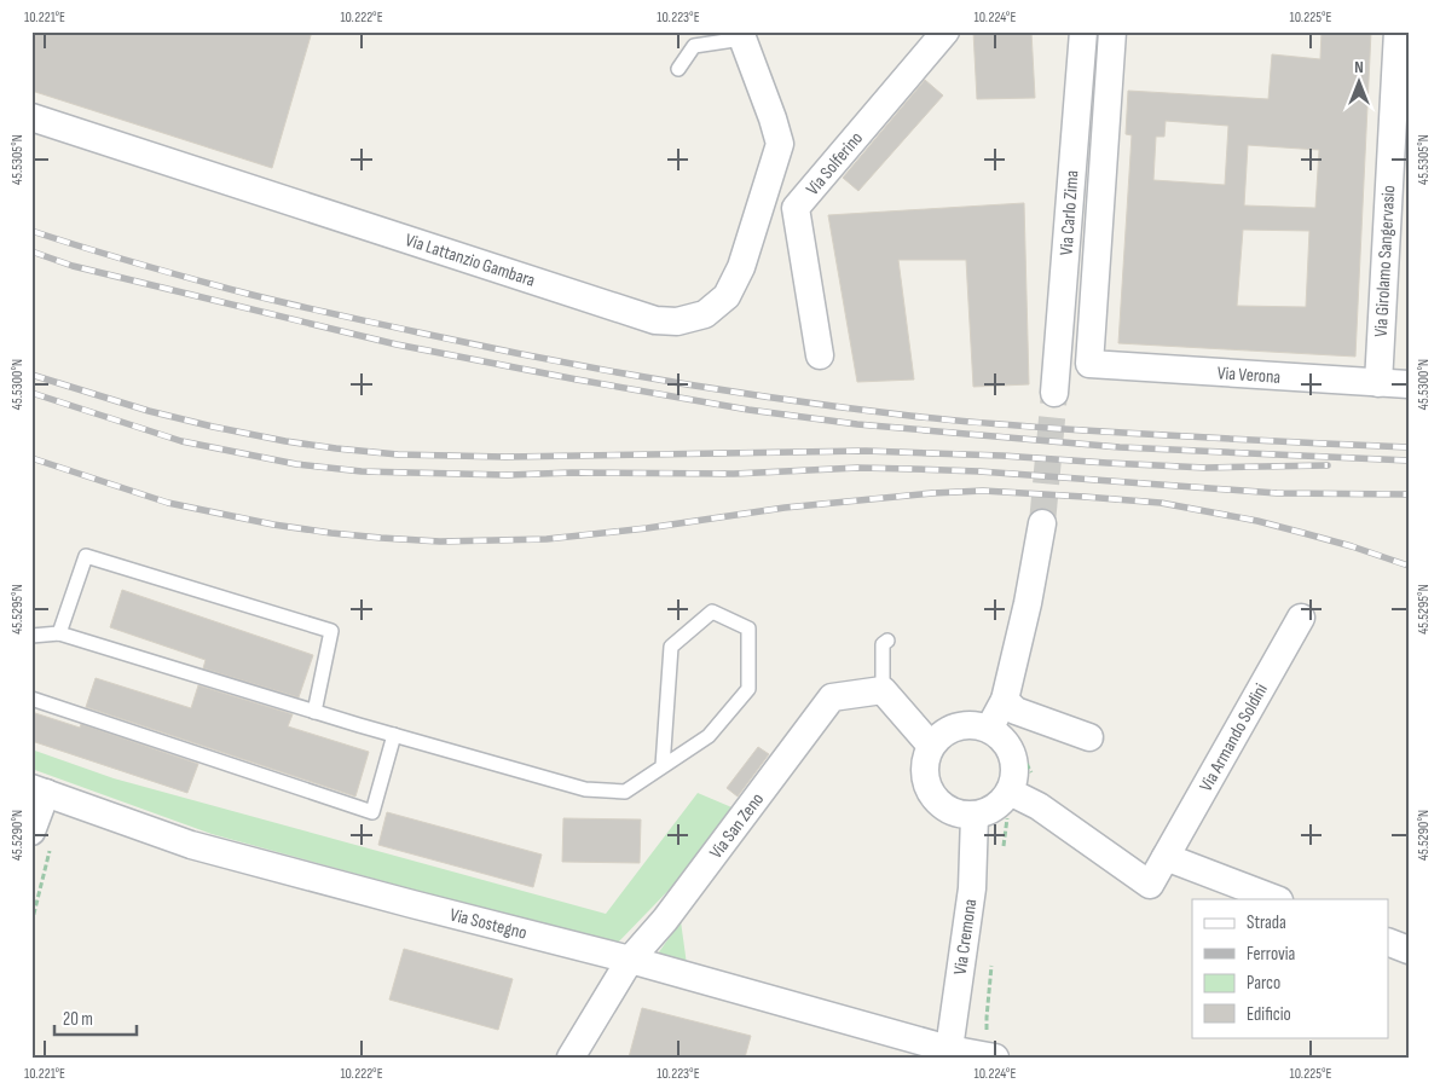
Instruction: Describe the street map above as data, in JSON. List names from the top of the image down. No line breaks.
{"streets":{"street":["Via Solferino","Via Carlo Zima","Via Lattanzio Gambara","Via Girolamo Sangervasio","Via Verona","Via Armando Soldini","Via San Zeno","Via Sostegno","Via Cremona"]},"crossings":[["Via Carlo Zima","Via Verona"],["Via Girolamo Sangervasio","Via Verona"],["Via Armando Soldini","Via Cremona"],["Via San Zeno","Via Sostegno"],["Via Sostegno","Via Cremona"]],"legend":["Strada","Ferrovia","Parco","Edificio"],"scale_bar":"20 m","north":"top","coordinates":["10.221°E","10.222°E","10.223°E","10.224°E","10.225°E","45.5305°N","45.5300°N","45.5295°N","45.5290°N"]}
